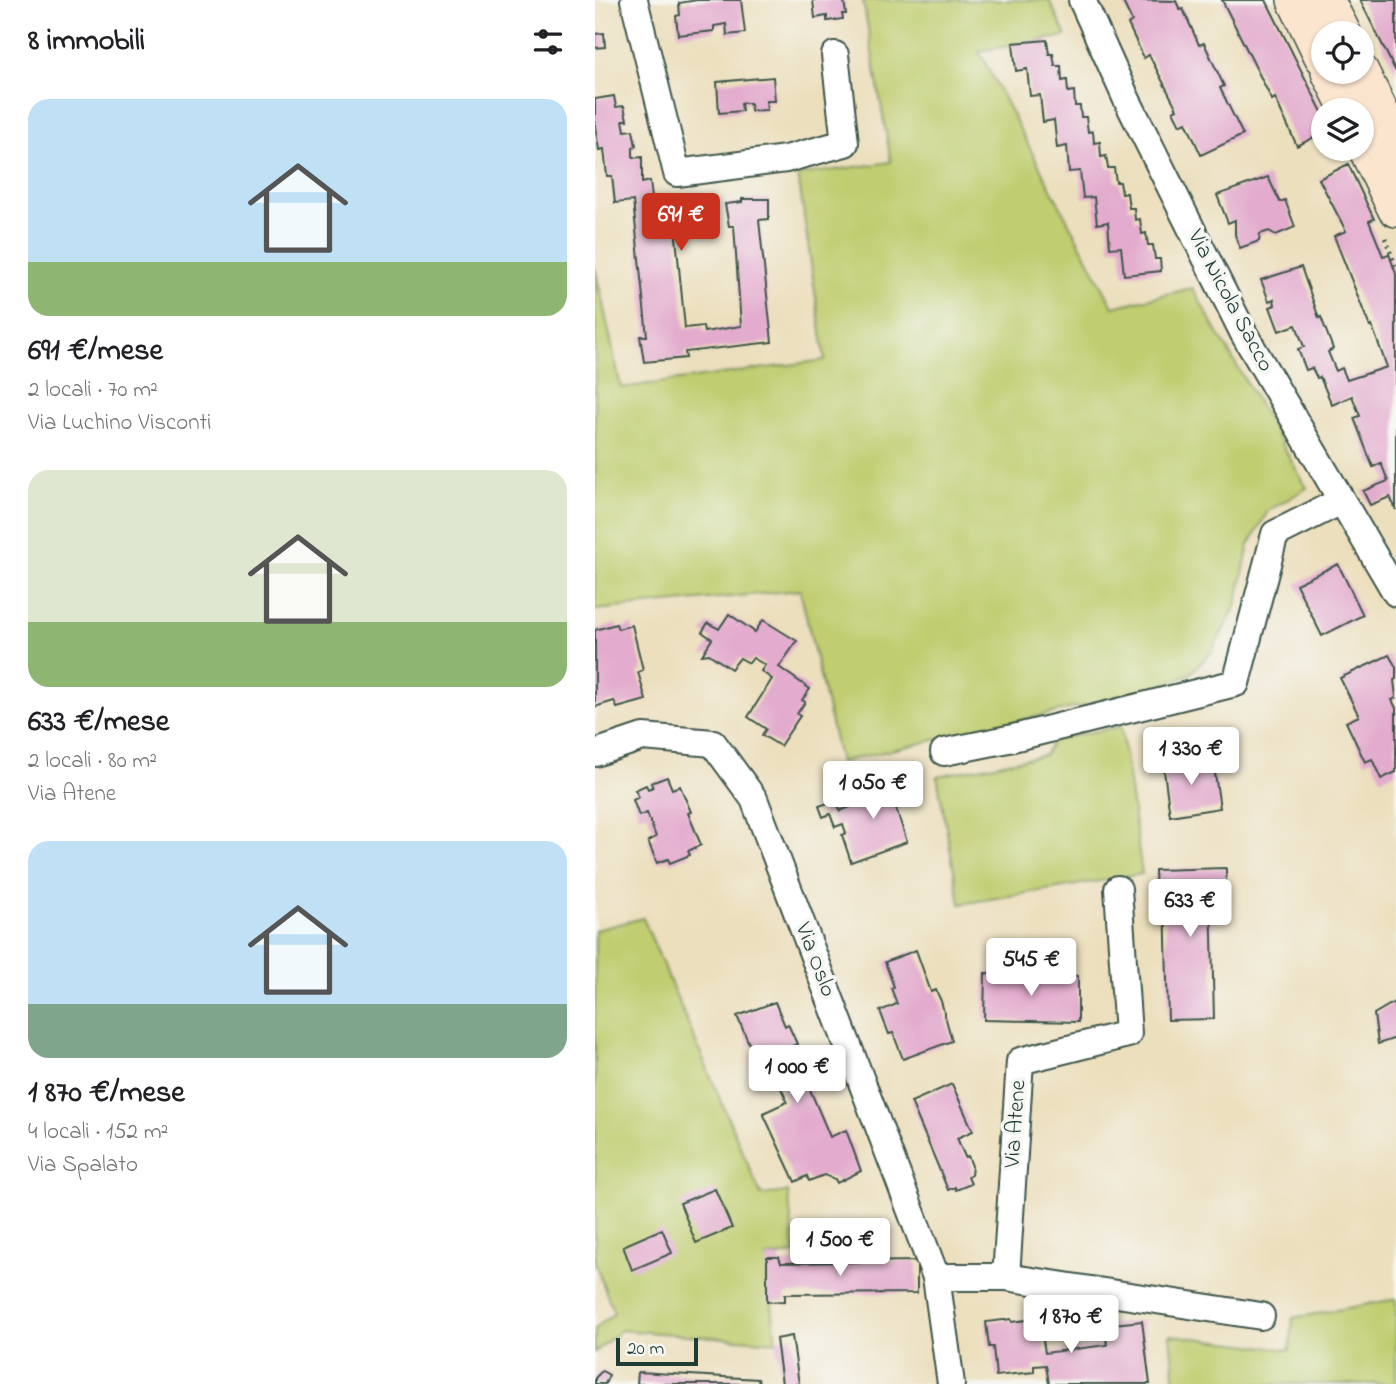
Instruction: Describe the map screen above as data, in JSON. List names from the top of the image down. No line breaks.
{"streets":{"street":["Via Nicola Sacco","Via Oslo","Via Atene"]},"scale_bar":"20 m","page":{"heading":"8 immobili","list":[{"name":"691 €/mese","note":"2 locali · 70 m² · Via Luchino Visconti"},{"name":"633 €/mese","note":"2 locali · 80 m² · Via Atene"},{"name":"1 870 €/mese","note":"4 locali · 152 m² · Via Spalato"}],"price":["691 €","1 330 €","1 050 €","633 €","545 €","1 000 €","1 500 €","1 870 €"],"scale":"20 m"}}
